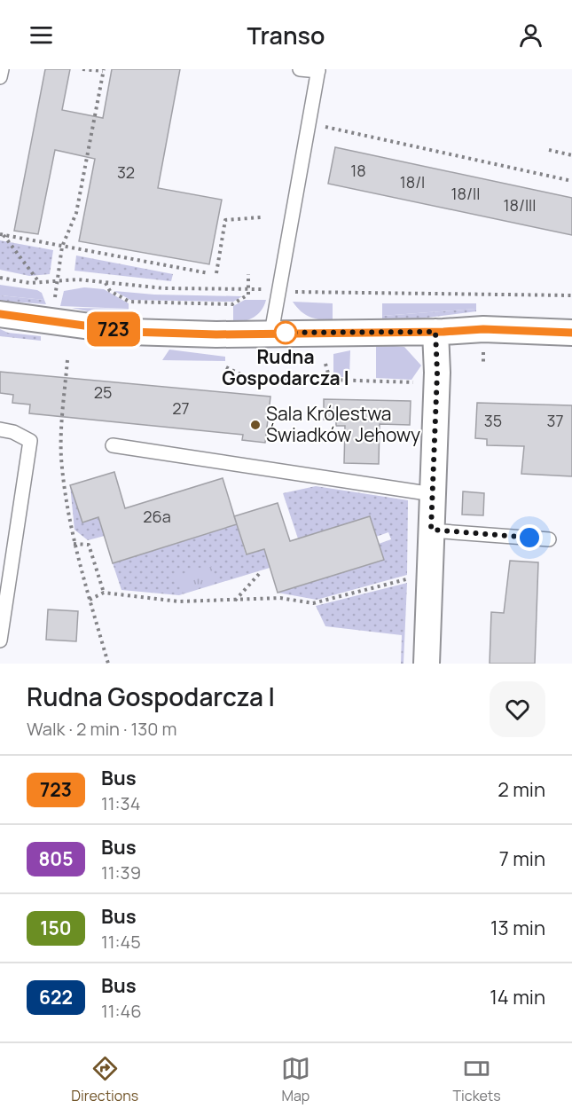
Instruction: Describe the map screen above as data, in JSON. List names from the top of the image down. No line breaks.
{"places":["Rudna Gospodarcza I","Sala Królestwa Świadków Jehowy"],"lines":["bus line 723"],"house_numbers":["18","32","18/I","18/II","18/III","25","27","35","37","26a"],"page":{"header":"Transo","on_map":"723","heading":["Rudna Gospodarcza I","Walk · 2 min · 130 m"],"list":[{"mark":"723","name":"Bus","note":"11:34","value":"2 min"},{"mark":"805","name":"Bus","note":"11:39","value":"7 min"},{"mark":"150","name":"Bus","note":"11:45","value":"13 min"},{"mark":"622","name":"Bus","note":"11:46","value":"14 min"}],"tabs":["Directions","Map","Tickets"]}}
